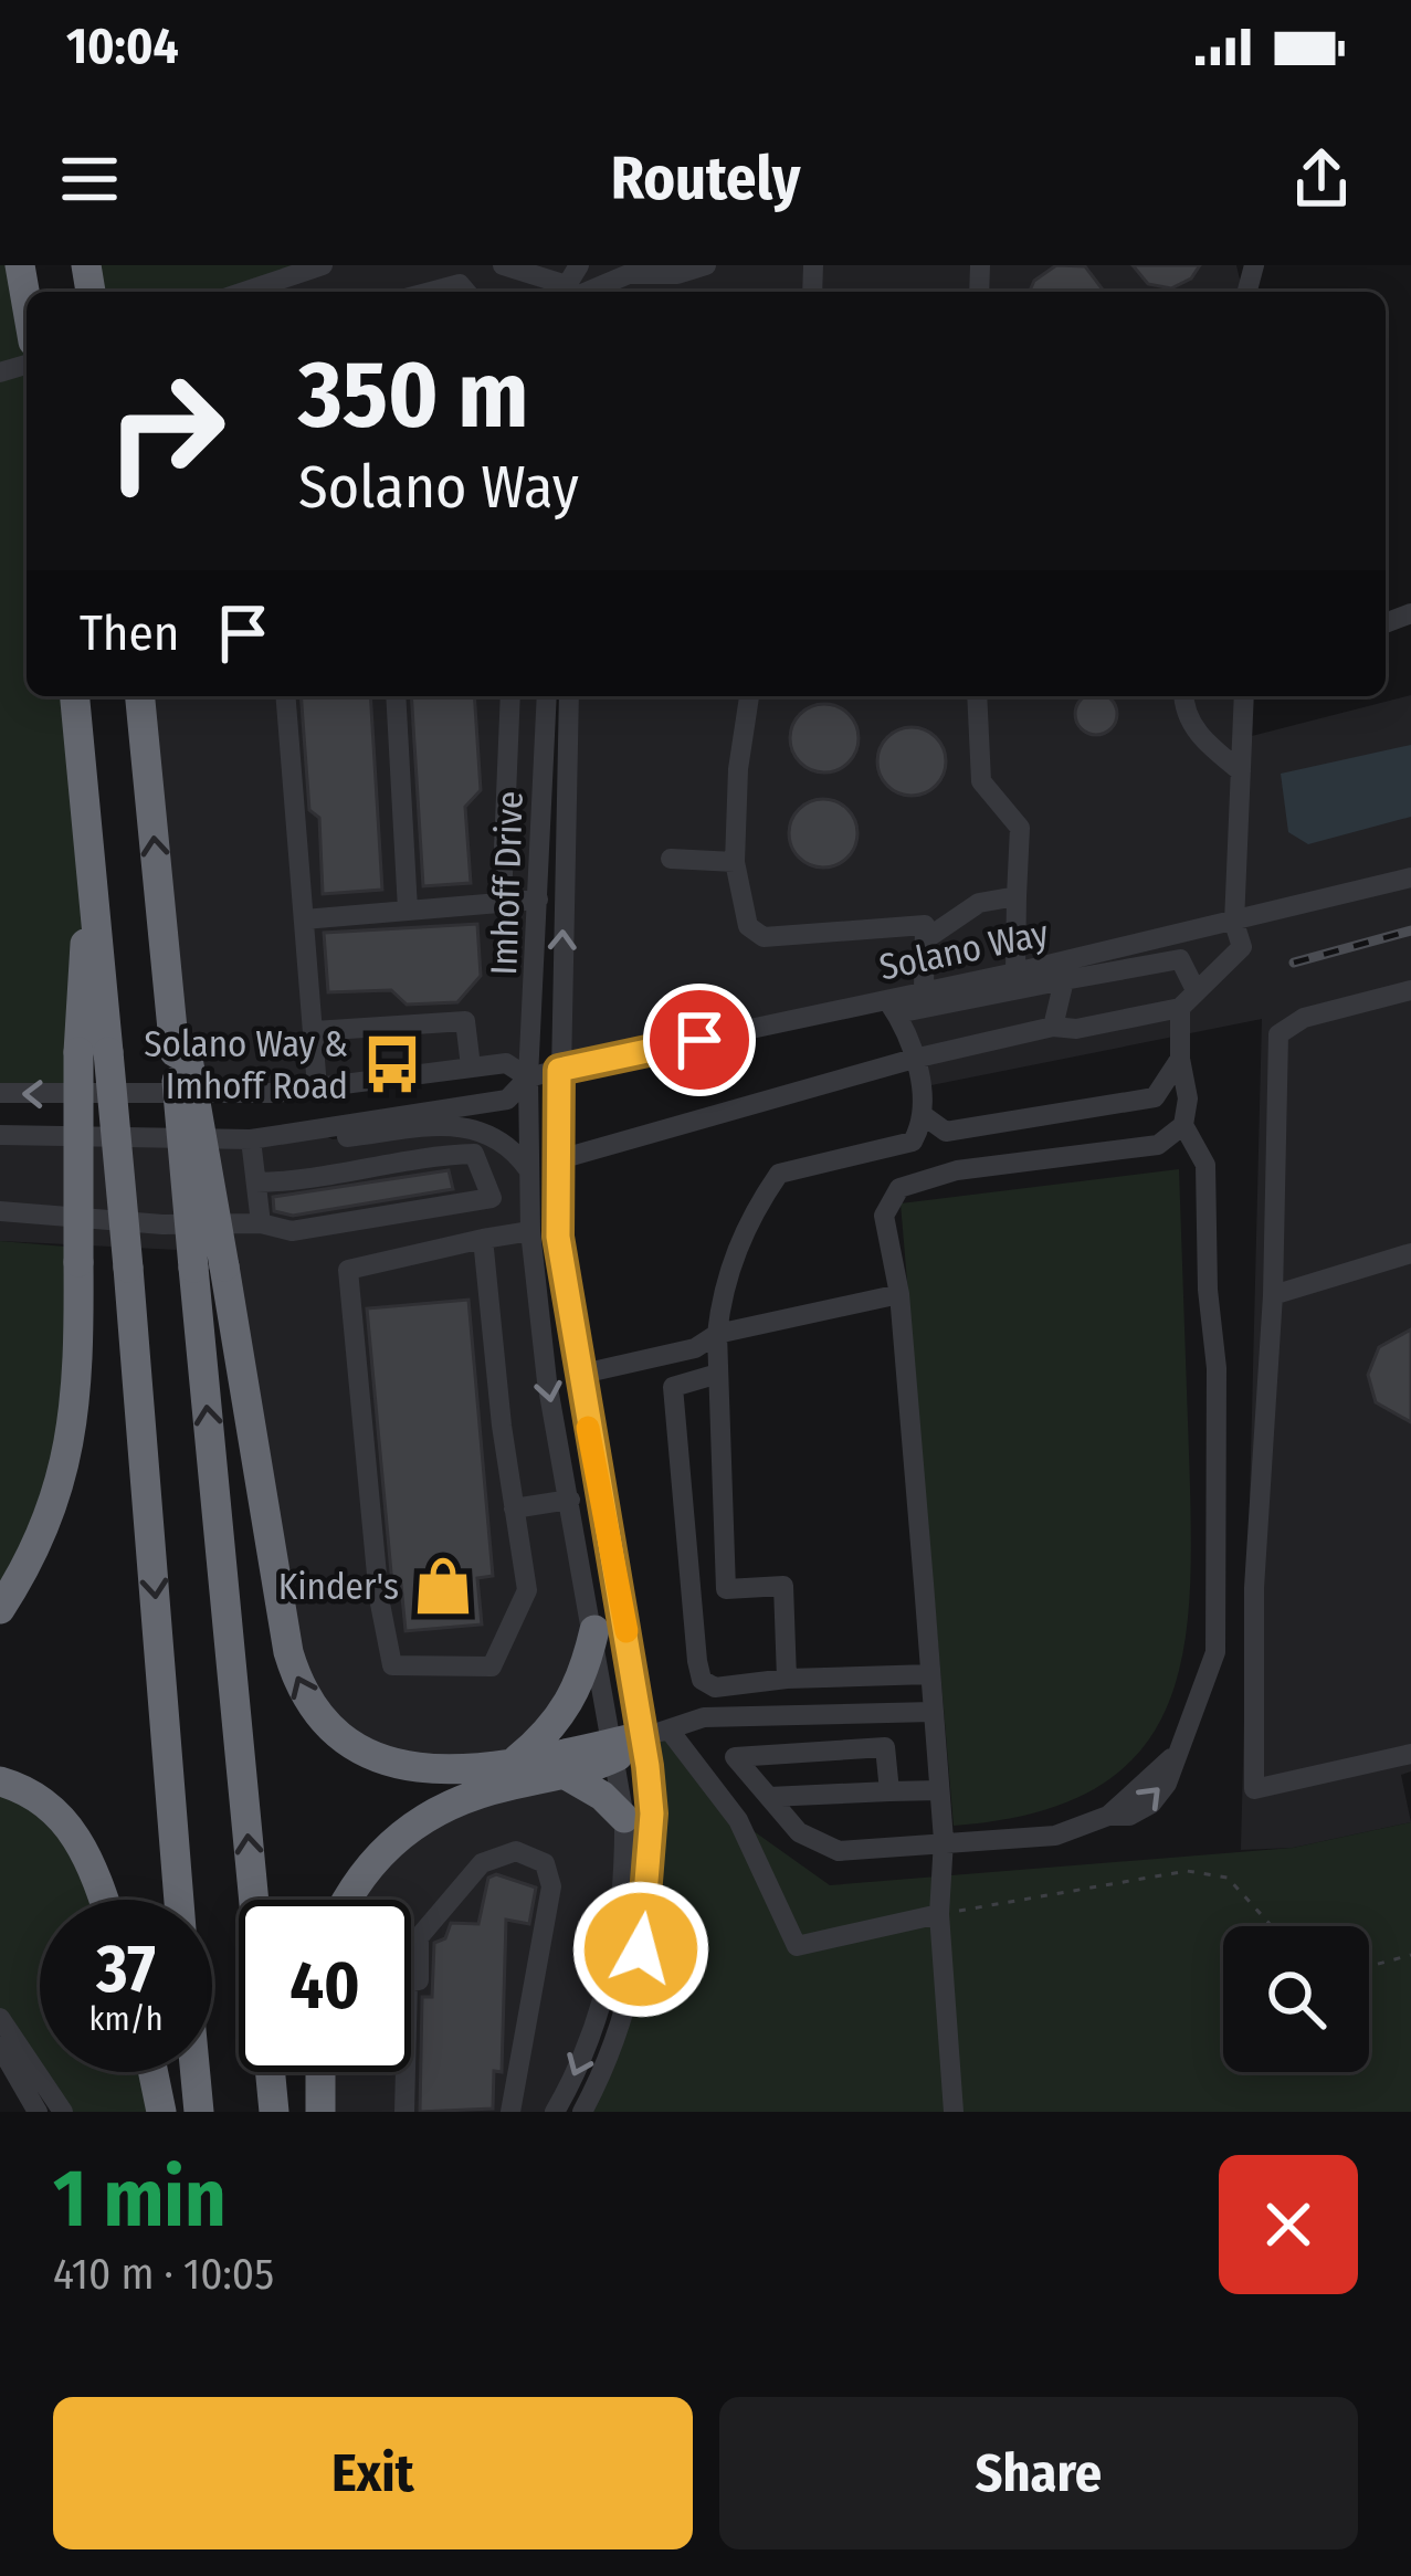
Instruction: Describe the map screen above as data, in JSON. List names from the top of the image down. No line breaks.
{"streets":{"street":["Imhoff Drive","Solano Way"]},"crossings":[["Imhoff Drive","Solano Way"]],"places":{"bus stop":["Solano Way & Imhoff Road"],"shop":["Kinder's"]},"page":{"status":"10:04","header":"Routely","turn":["350 m","Solano Way"],"then":"Then","speed":"37 km/h","limit":"40","heading":["1 min","410 m · 10:05"],"buttons":["Exit","Share"]}}
